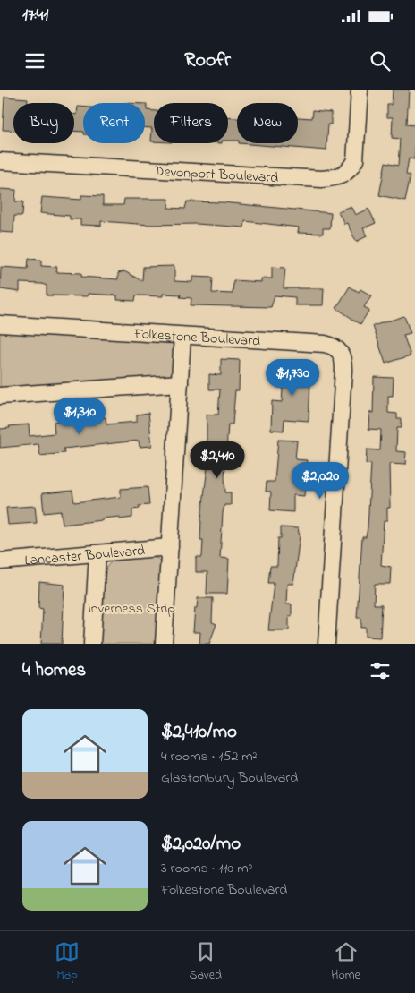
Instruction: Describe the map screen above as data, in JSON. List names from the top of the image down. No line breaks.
{"streets":{"street":["Devonport Boulevard","Folkestone Boulevard","Lancaster Boulevard"]},"parks":["Inverness Strip"],"page":{"status":"17:41","header":"Roofr","chip":["Buy","Rent","Filters","New"],"price":["$1,730","$1,310","$2,410","$2,020"],"heading":"4 homes","list":[{"name":"$2,410/mo","note":"4 rooms · 152 m² · Glastonbury Boulevard"},{"name":"$2,020/mo","note":"3 rooms · 110 m² · Folkestone Boulevard"}],"tabs":["Map","Saved","Home"]}}
